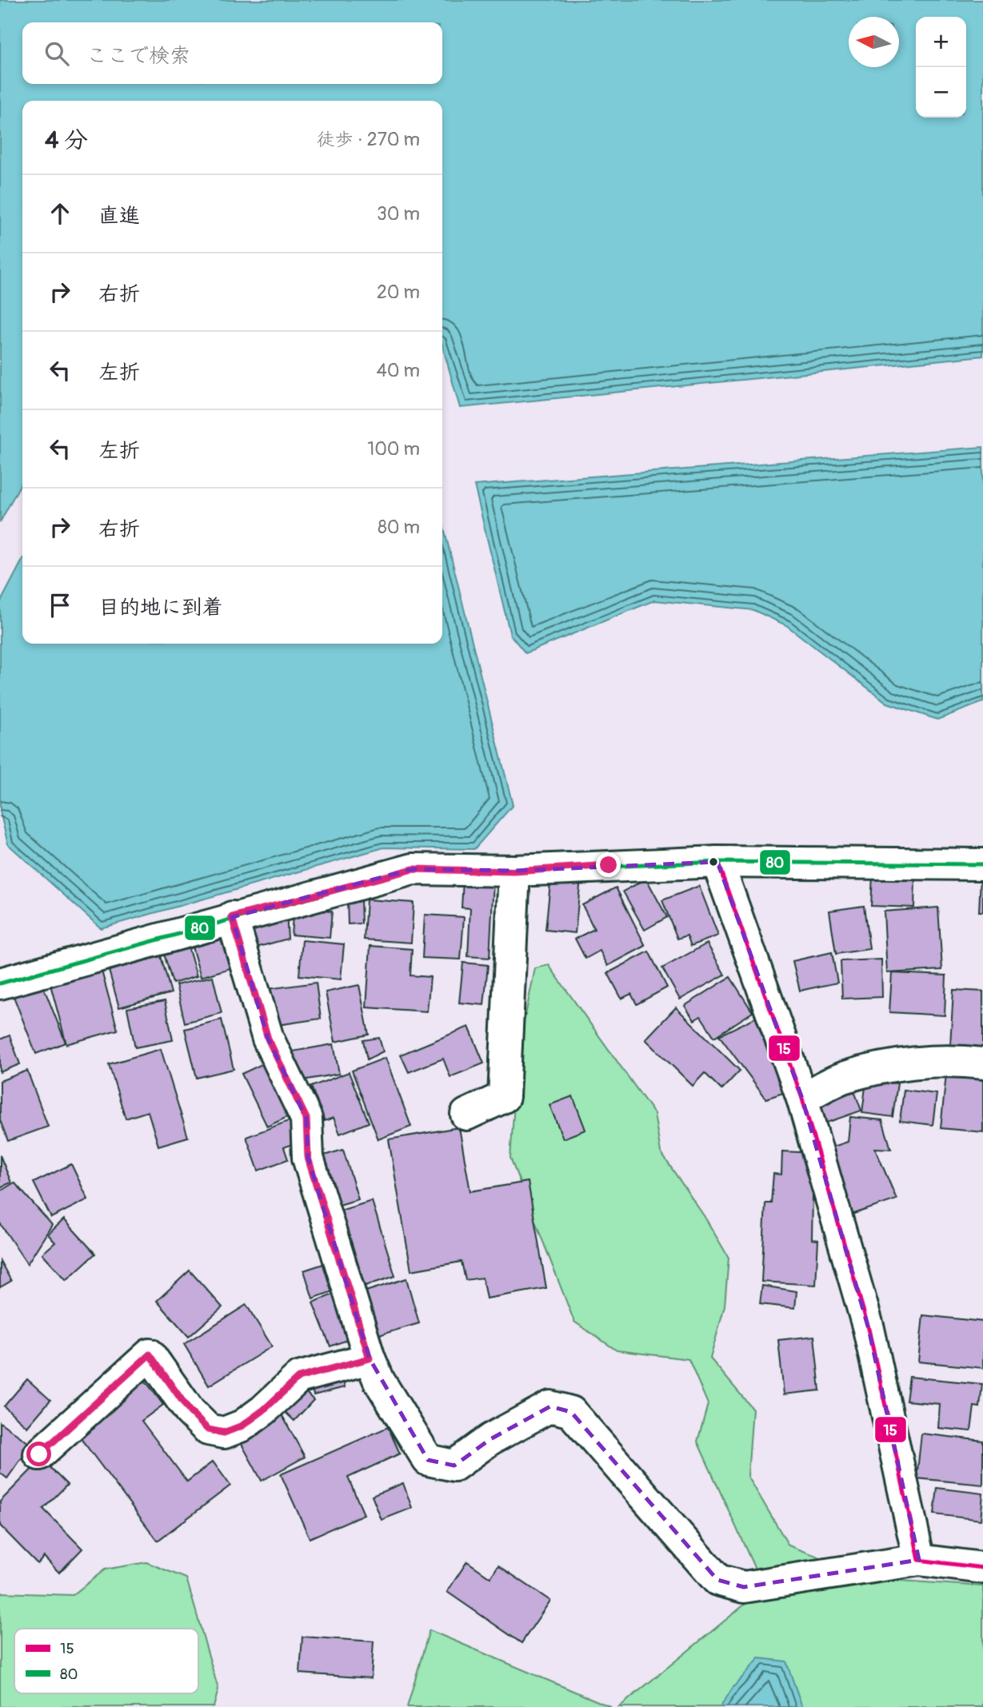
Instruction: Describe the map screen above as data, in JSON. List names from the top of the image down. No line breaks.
{"lines":["transit line 15","transit line 80"],"legend":["15","80"],"north":"left","page":{"map_buttons":["+","−"],"search":"ここで検索","heading":["4 分","徒歩 · 270 m"],"list":[["直進","30 m"],["右折","20 m"],["左折","40 m"],["左折","100 m"],["右折","80 m"],"目的地に到着"]}}
